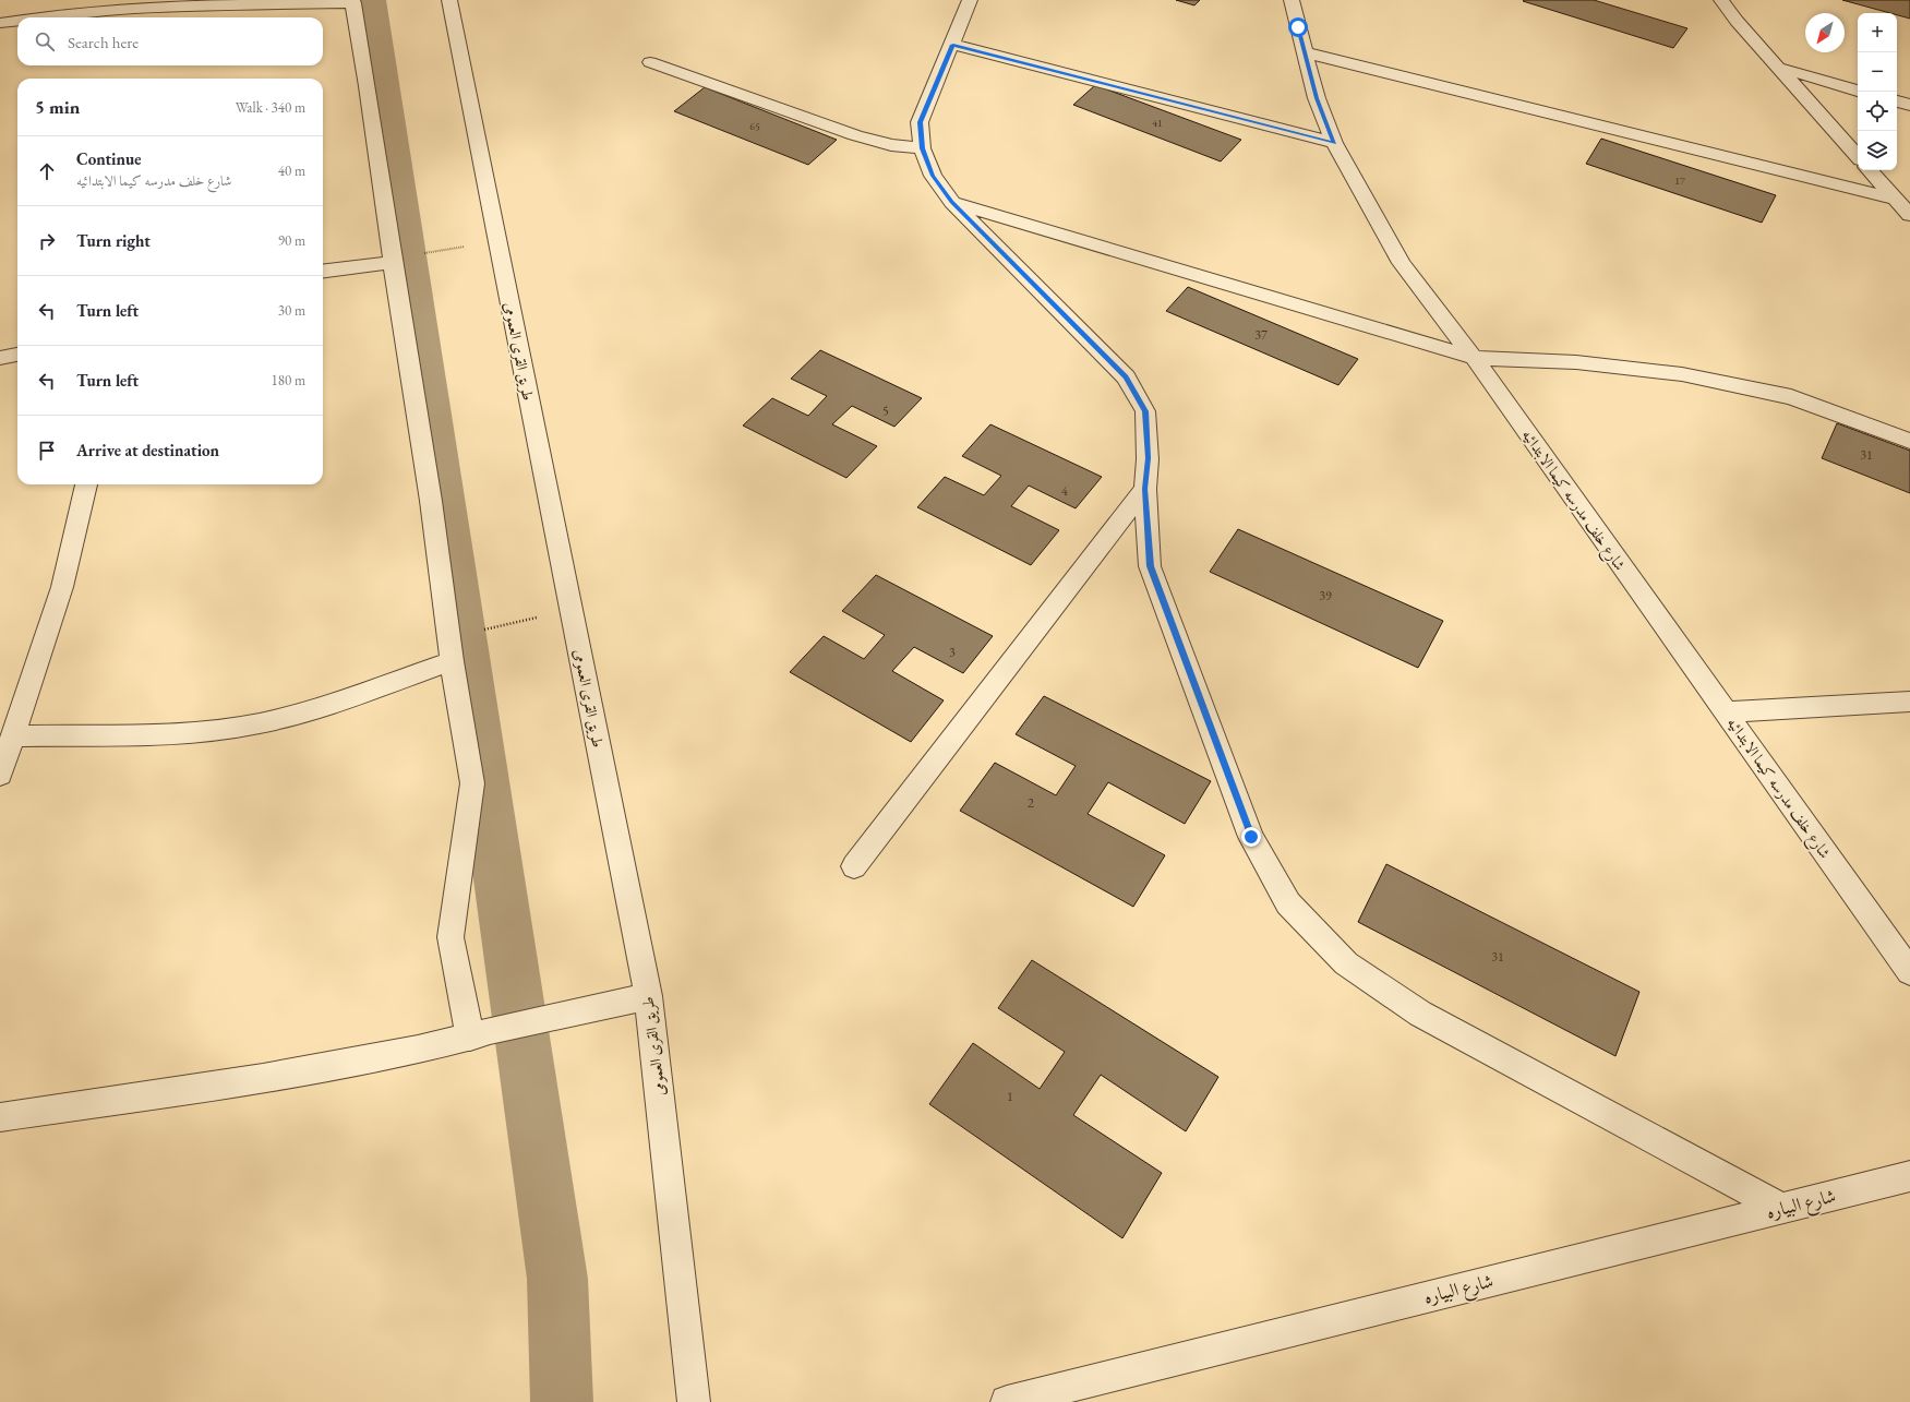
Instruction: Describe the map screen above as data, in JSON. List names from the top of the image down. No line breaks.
{"streets":{"street":["طريق القرى العمومى","شارع خلف مدرسه كيما الابتدائيه","شارع البياره"]},"house_numbers":["41","65","17","37","5","31","4","39","3","2","31","1"],"north":"bottom left","page":{"map_buttons":["+","−"],"search":"Search here","heading":["5 min","Walk · 340 m"],"list":[["Continue","شارع خلف مدرسه كيما الابتدائيه","40 m"],["Turn right","90 m"],["Turn left","30 m"],["Turn left","180 m"],"Arrive at destination"]}}
